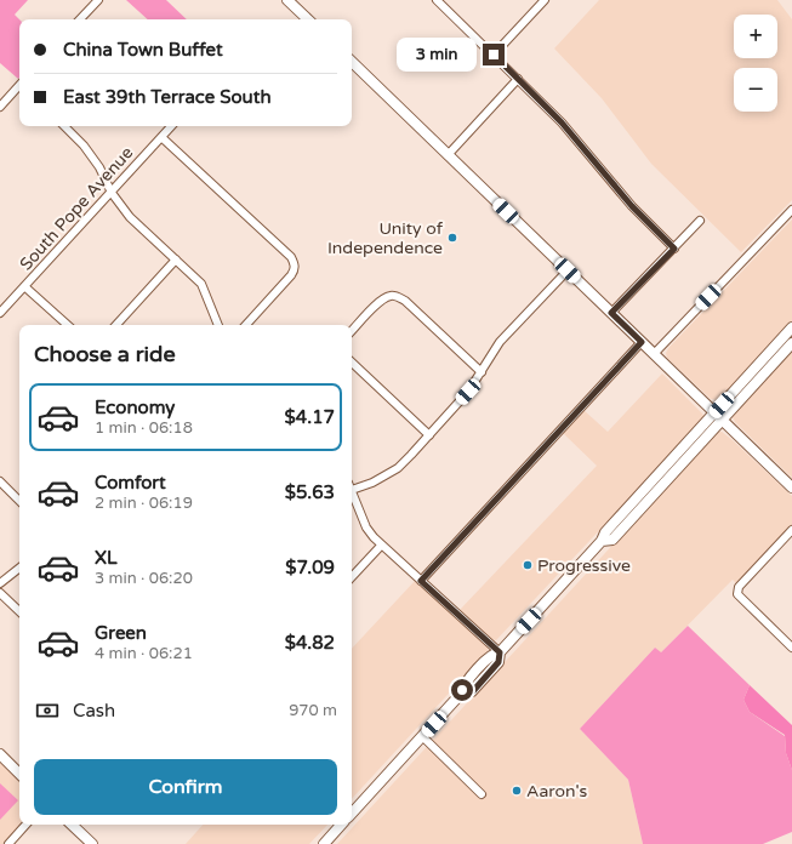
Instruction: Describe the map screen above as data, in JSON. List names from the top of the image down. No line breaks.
{"streets":{"street":["South Pope Avenue"]},"places":["Unity of Independence","Progressive","Aaron's"],"page":{"map_buttons":["+","−"],"banner":["China Town Buffet","East 39th Terrace South"],"bubble":"3 min","heading":"Choose a ride","list":[{"name":"Economy","note":"1 min · 06:18","value":"$4.17"},{"name":"Comfort","note":"2 min · 06:19","value":"$5.63"},{"name":"XL","note":"3 min · 06:20","value":"$7.09"},{"name":"Green","note":"4 min · 06:21","value":"$4.82"}],"pay":["Cash","970 m"],"buttons":"Confirm"}}
